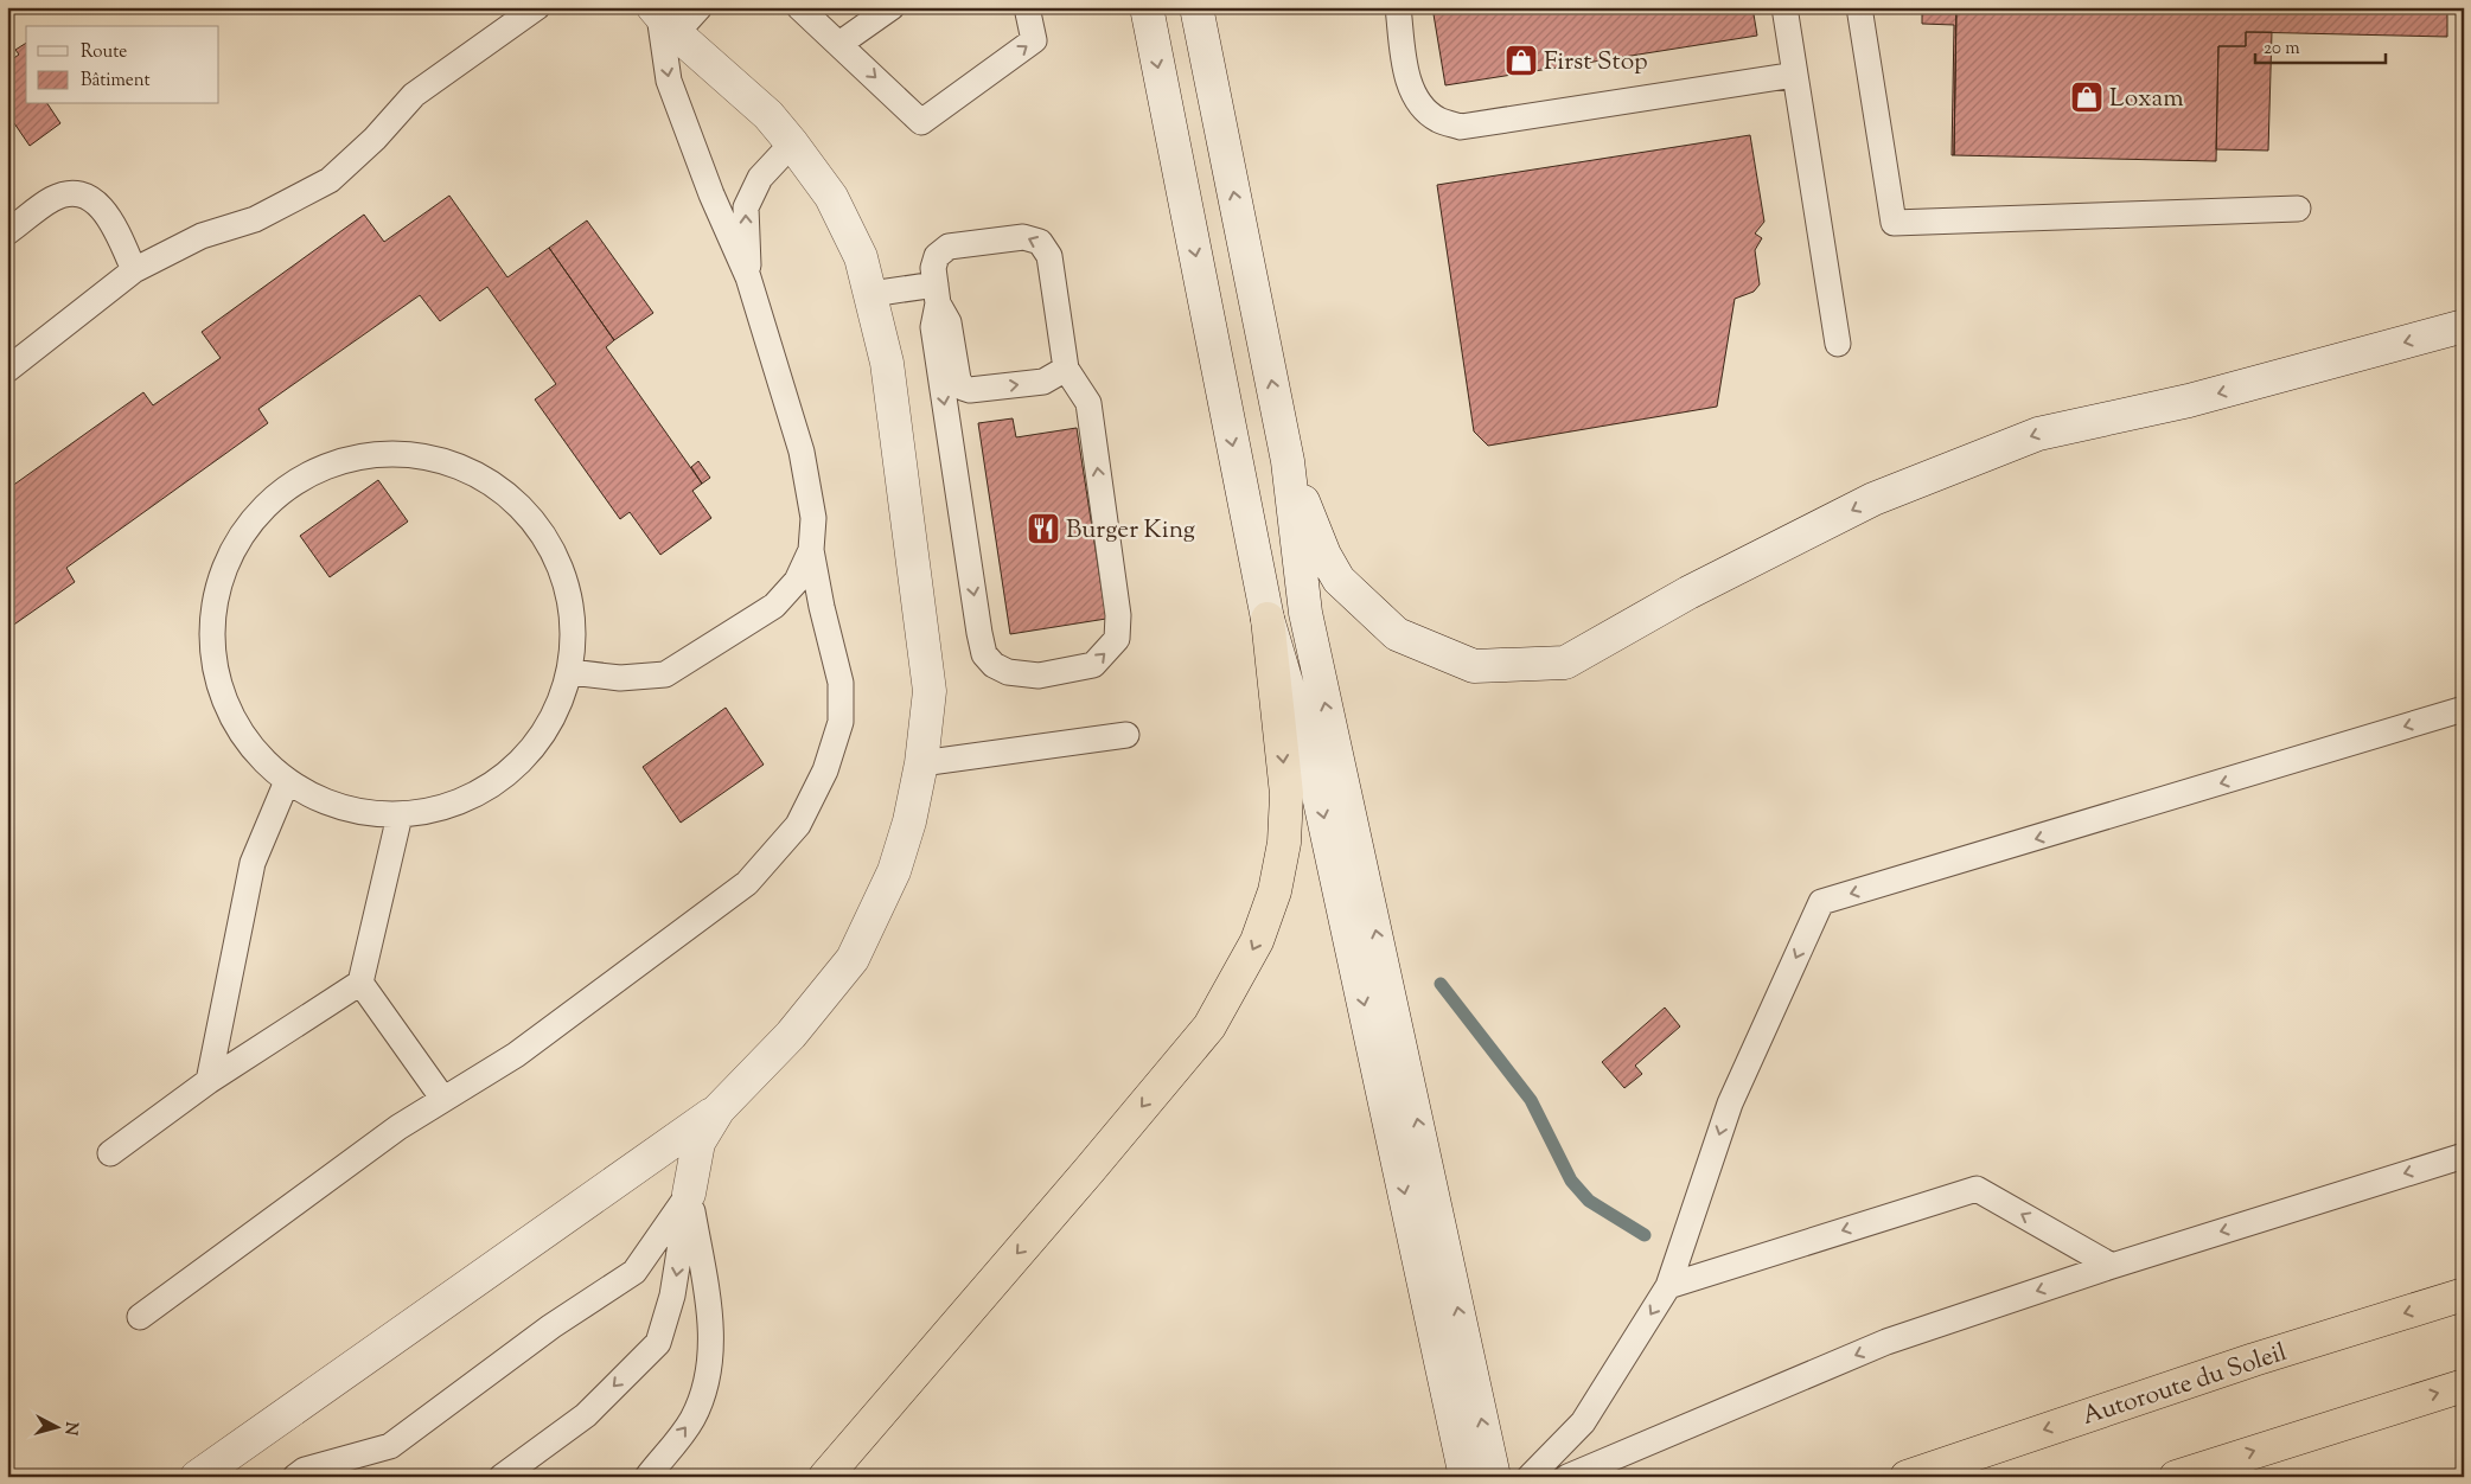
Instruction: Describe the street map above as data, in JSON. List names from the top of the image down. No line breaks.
{"streets":{"highway":["Autoroute du Soleil"]},"places":{"shop":["First Stop","Loxam"],"restaurant":["Burger King"]},"legend":["Route","Bâtiment"],"scale_bar":"20 m","north":"right"}
